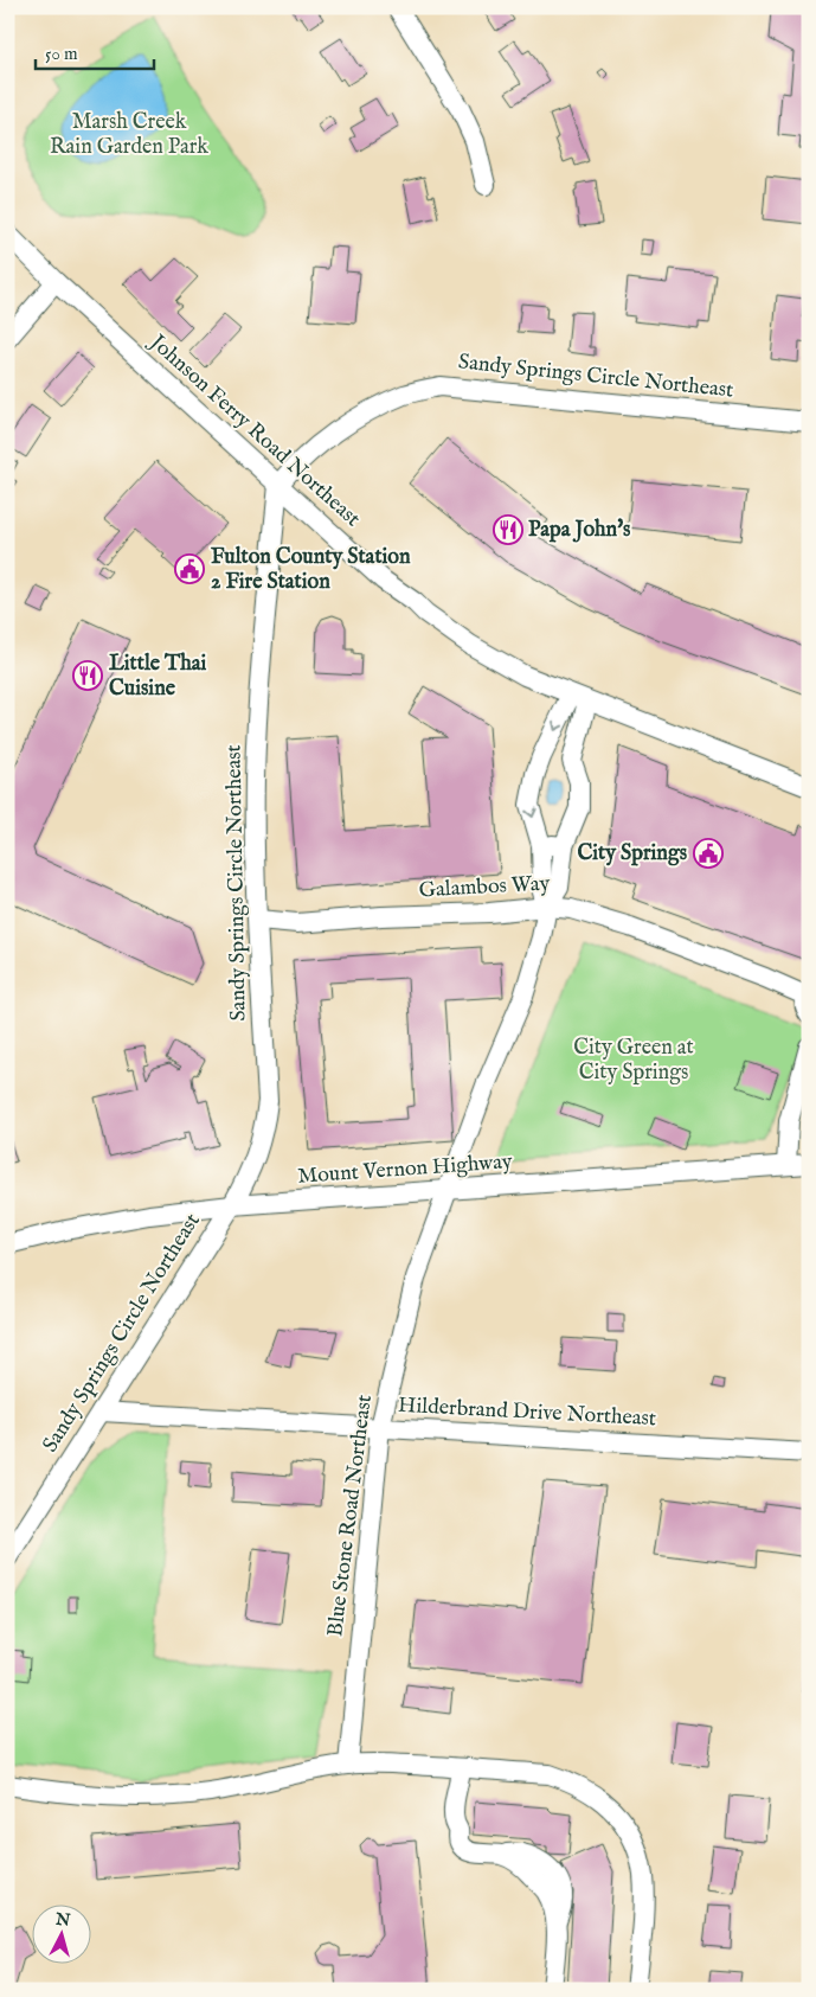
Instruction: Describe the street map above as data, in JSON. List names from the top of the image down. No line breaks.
{"streets":{"street":["Sandy Springs Circle Northeast","Johnson Ferry Road Northeast","Galambos Way","Mount Vernon Highway","Hilderbrand Drive Northeast","Blue Stone Road Northeast"]},"crossings":[["Sandy Springs Circle Northeast","Johnson Ferry Road Northeast"],["Sandy Springs Circle Northeast","Galambos Way"],["Sandy Springs Circle Northeast","Mount Vernon Highway"],["Sandy Springs Circle Northeast","Hilderbrand Drive Northeast"],["Johnson Ferry Road Northeast","Blue Stone Road Northeast"],["Galambos Way","Blue Stone Road Northeast"],["Mount Vernon Highway","Blue Stone Road Northeast"],["Hilderbrand Drive Northeast","Blue Stone Road Northeast"]],"parks":["Marsh Creek Rain Garden Park","City Green at City Springs"],"places":{"restaurant":["Papa John's","Little Thai Cuisine"],"public building":["Fulton County Station 2 Fire Station","City Springs"]},"scale_bar":"50 m","north":"top"}
